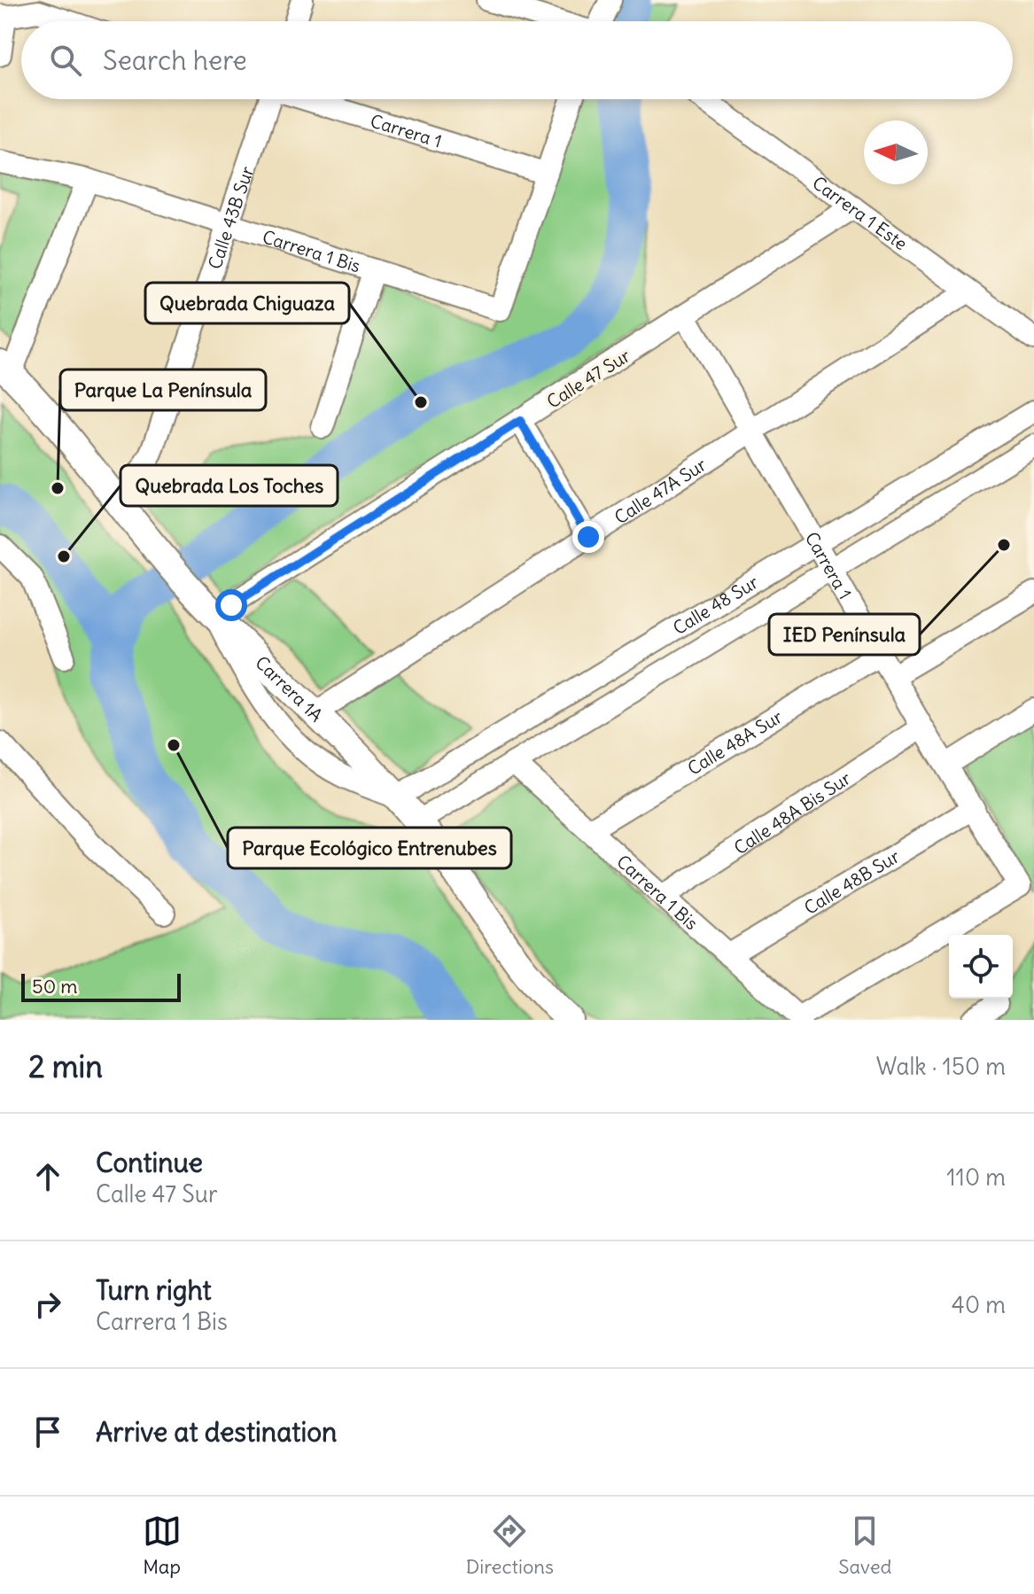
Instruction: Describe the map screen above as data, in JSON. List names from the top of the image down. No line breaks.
{"streets":{"main road":["Carrera 1A"],"street":["Carrera 1","Carrera 1 Este","Calle 43B Sur","Carrera 1 Bis","Calle 47 Sur","Calle 47A Sur","Calle 48 Sur","Calle 48A Sur","Calle 48A Bis Sur","Calle 48B Sur"]},"crossings":[["Carrera 1","Carrera 1 Bis"],["Carrera 1","Calle 47 Sur"],["Carrera 1","Calle 47A Sur"],["Carrera 1","Calle 48 Sur"],["Carrera 1","Calle 48A Sur"],["Carrera 1","Calle 48A Bis Sur"],["Carrera 1","Calle 48B Sur"],["Carrera 1 Este","Calle 47 Sur"],["Carrera 1 Este","Calle 47A Sur"],["Calle 43B Sur","Carrera 1 Bis"],["Calle 43B Sur","Carrera 1A"],["Carrera 1 Bis","Calle 48 Sur"],["Carrera 1 Bis","Calle 48A Sur"],["Carrera 1 Bis","Calle 48A Bis Sur"],["Carrera 1 Bis","Calle 48B Sur"],["Calle 47 Sur","Carrera 1A"],["Calle 47A Sur","Carrera 1A"],["Calle 48 Sur","Carrera 1A"]],"places":["Quebrada Chiguaza","Parque La Península","IED Península","Quebrada Los Toches","Parque Ecológico Entrenubes"],"scale_bar":"50 m","north":"left","page":{"search":"Search here","scale":"50 m","heading":["2 min","Walk · 150 m"],"list":[["Continue","Calle 47 Sur","110 m"],["Turn right","Carrera 1 Bis","40 m"],"Arrive at destination"],"nav":["Map","Directions","Saved"]}}
